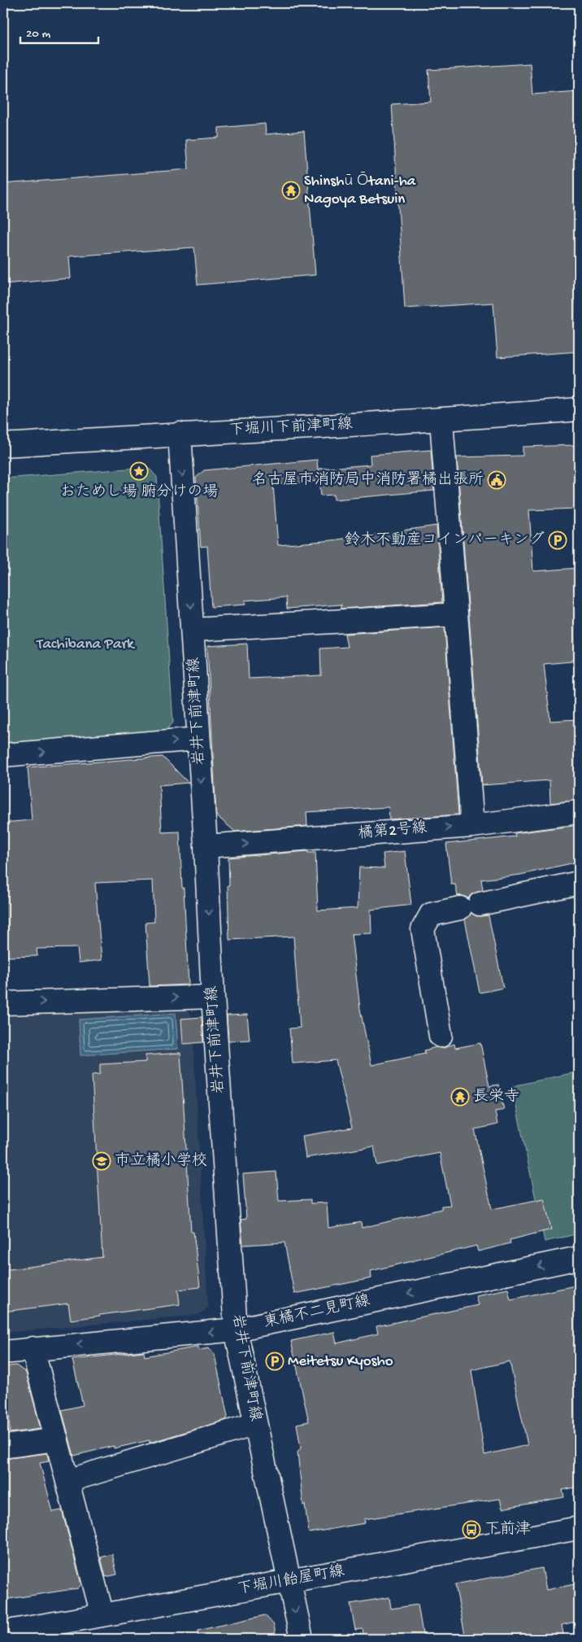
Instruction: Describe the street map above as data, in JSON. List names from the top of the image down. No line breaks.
{"streets":{"street":["下堀川下前津町線","岩井下前津町線","橘第2号線","東橘不二見町線","下堀川飴屋町線"]},"crossings":[["下堀川下前津町線","岩井下前津町線"],["岩井下前津町線","橘第2号線"],["岩井下前津町線","東橘不二見町線"],["岩井下前津町線","下堀川飴屋町線"]],"one_way":["岩井下前津町線","橘第2号線"],"parks":["Tachibana Park"],"places":{"temple":["Shinshū Ōtani-ha Nagoya Betsuin","長栄寺"],"place":["おためし場 腑分けの場"],"public building":["名古屋市消防局中消防署橘出張所"],"parking":["鈴木不動産コインパーキング","Meitetsu Kyosho"],"school or university":["市立橘小学校"],"bus stop":["下前津"]},"scale_bar":"20 m"}
